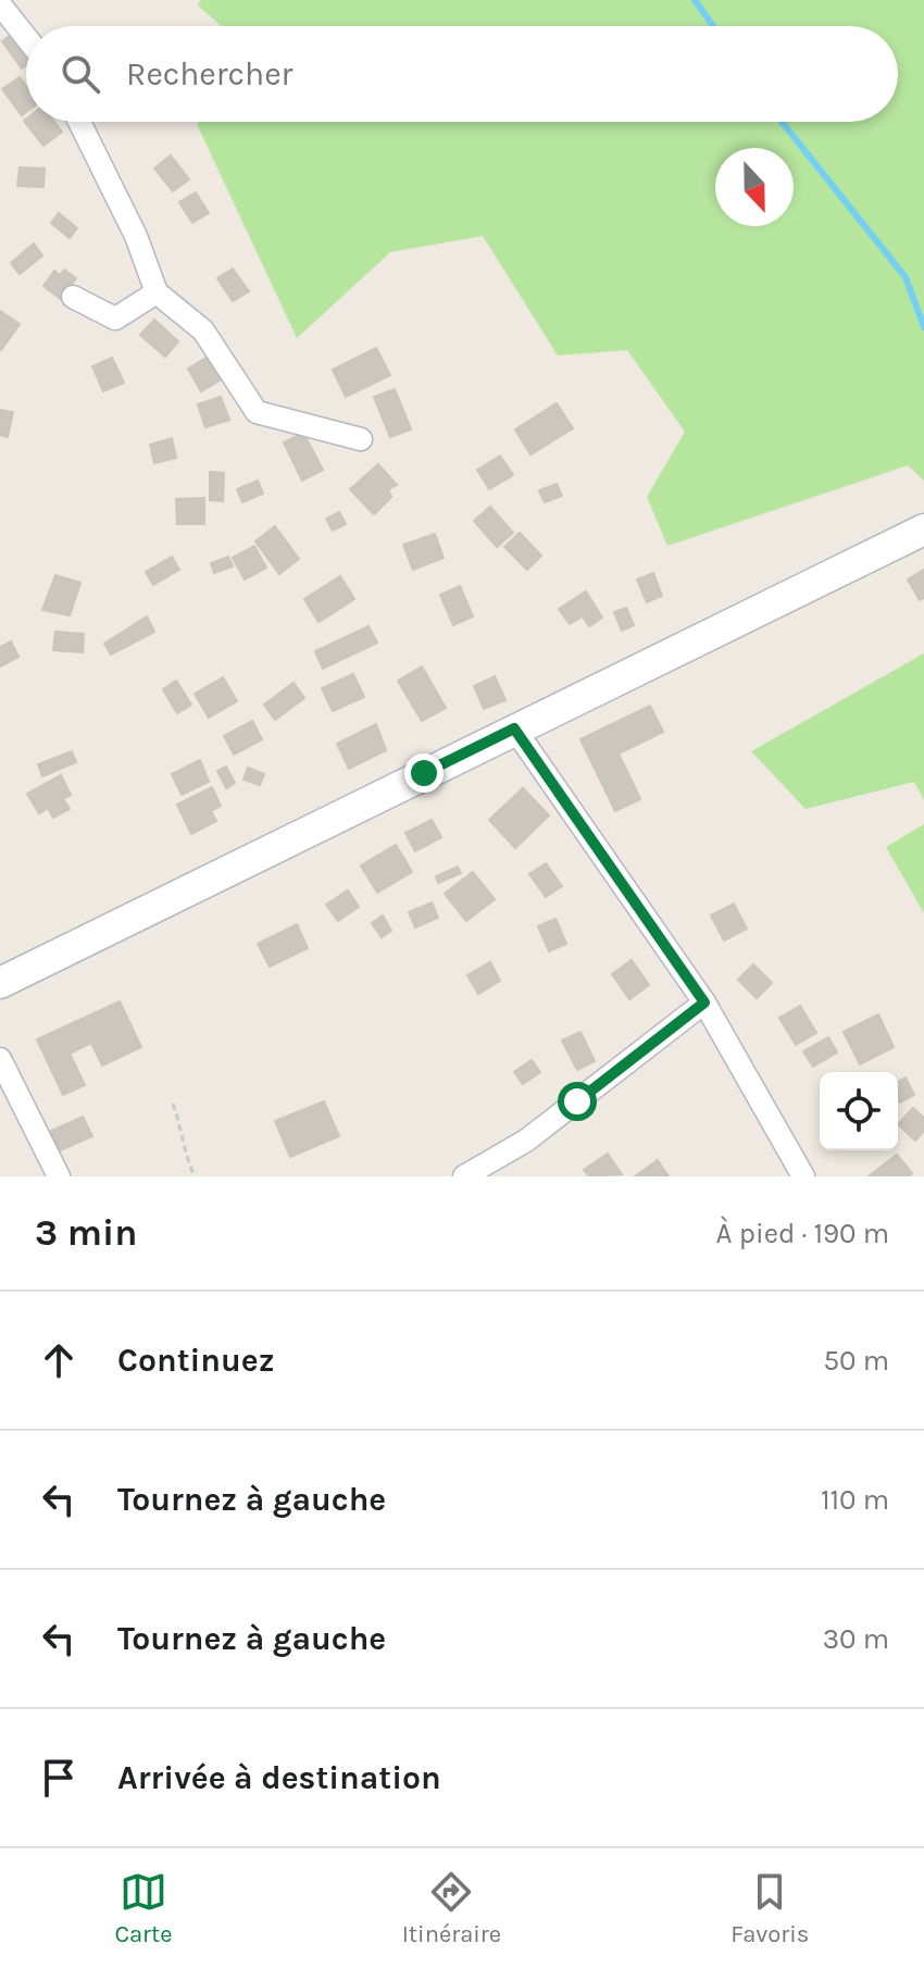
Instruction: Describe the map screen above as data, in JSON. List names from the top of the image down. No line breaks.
{"north":"bottom","page":{"search":"Rechercher","heading":["3 min","À pied · 190 m"],"list":[["Continuez","50 m"],["Tournez à gauche","110 m"],["Tournez à gauche","30 m"],"Arrivée à destination"],"nav":["Carte","Itinéraire","Favoris"]}}
